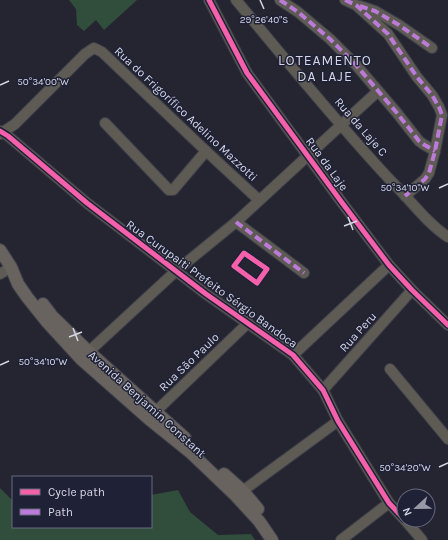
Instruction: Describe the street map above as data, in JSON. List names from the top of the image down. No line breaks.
{"streets":{"main road":["Avenida Benjamin Constant"],"street":["Rua do Frigorífico Adelino Mazzotti","Rua da Laje C","Rua da Laje","Rua Curupaiti Prefeito Sérgio Bandoca","Rua Peru","Rua São Paulo"]},"crossings":[["Rua do Frigorífico Adelino Mazzotti","Rua Curupaiti Prefeito Sérgio Bandoca"],["Rua da Laje","Rua Peru"],["Rua Curupaiti Prefeito Sérgio Bandoca","Rua Peru"],["Rua Curupaiti Prefeito Sérgio Bandoca","Rua São Paulo"],["Rua São Paulo","Avenida Benjamin Constant"]],"districts":["LOTEAMENTO DA LAJE"],"legend":["Cycle path","Path"],"north":"left","coordinates":["29°26'40\"S","50°34'00\"W","50°34'10\"W","50°34'20\"W"]}
